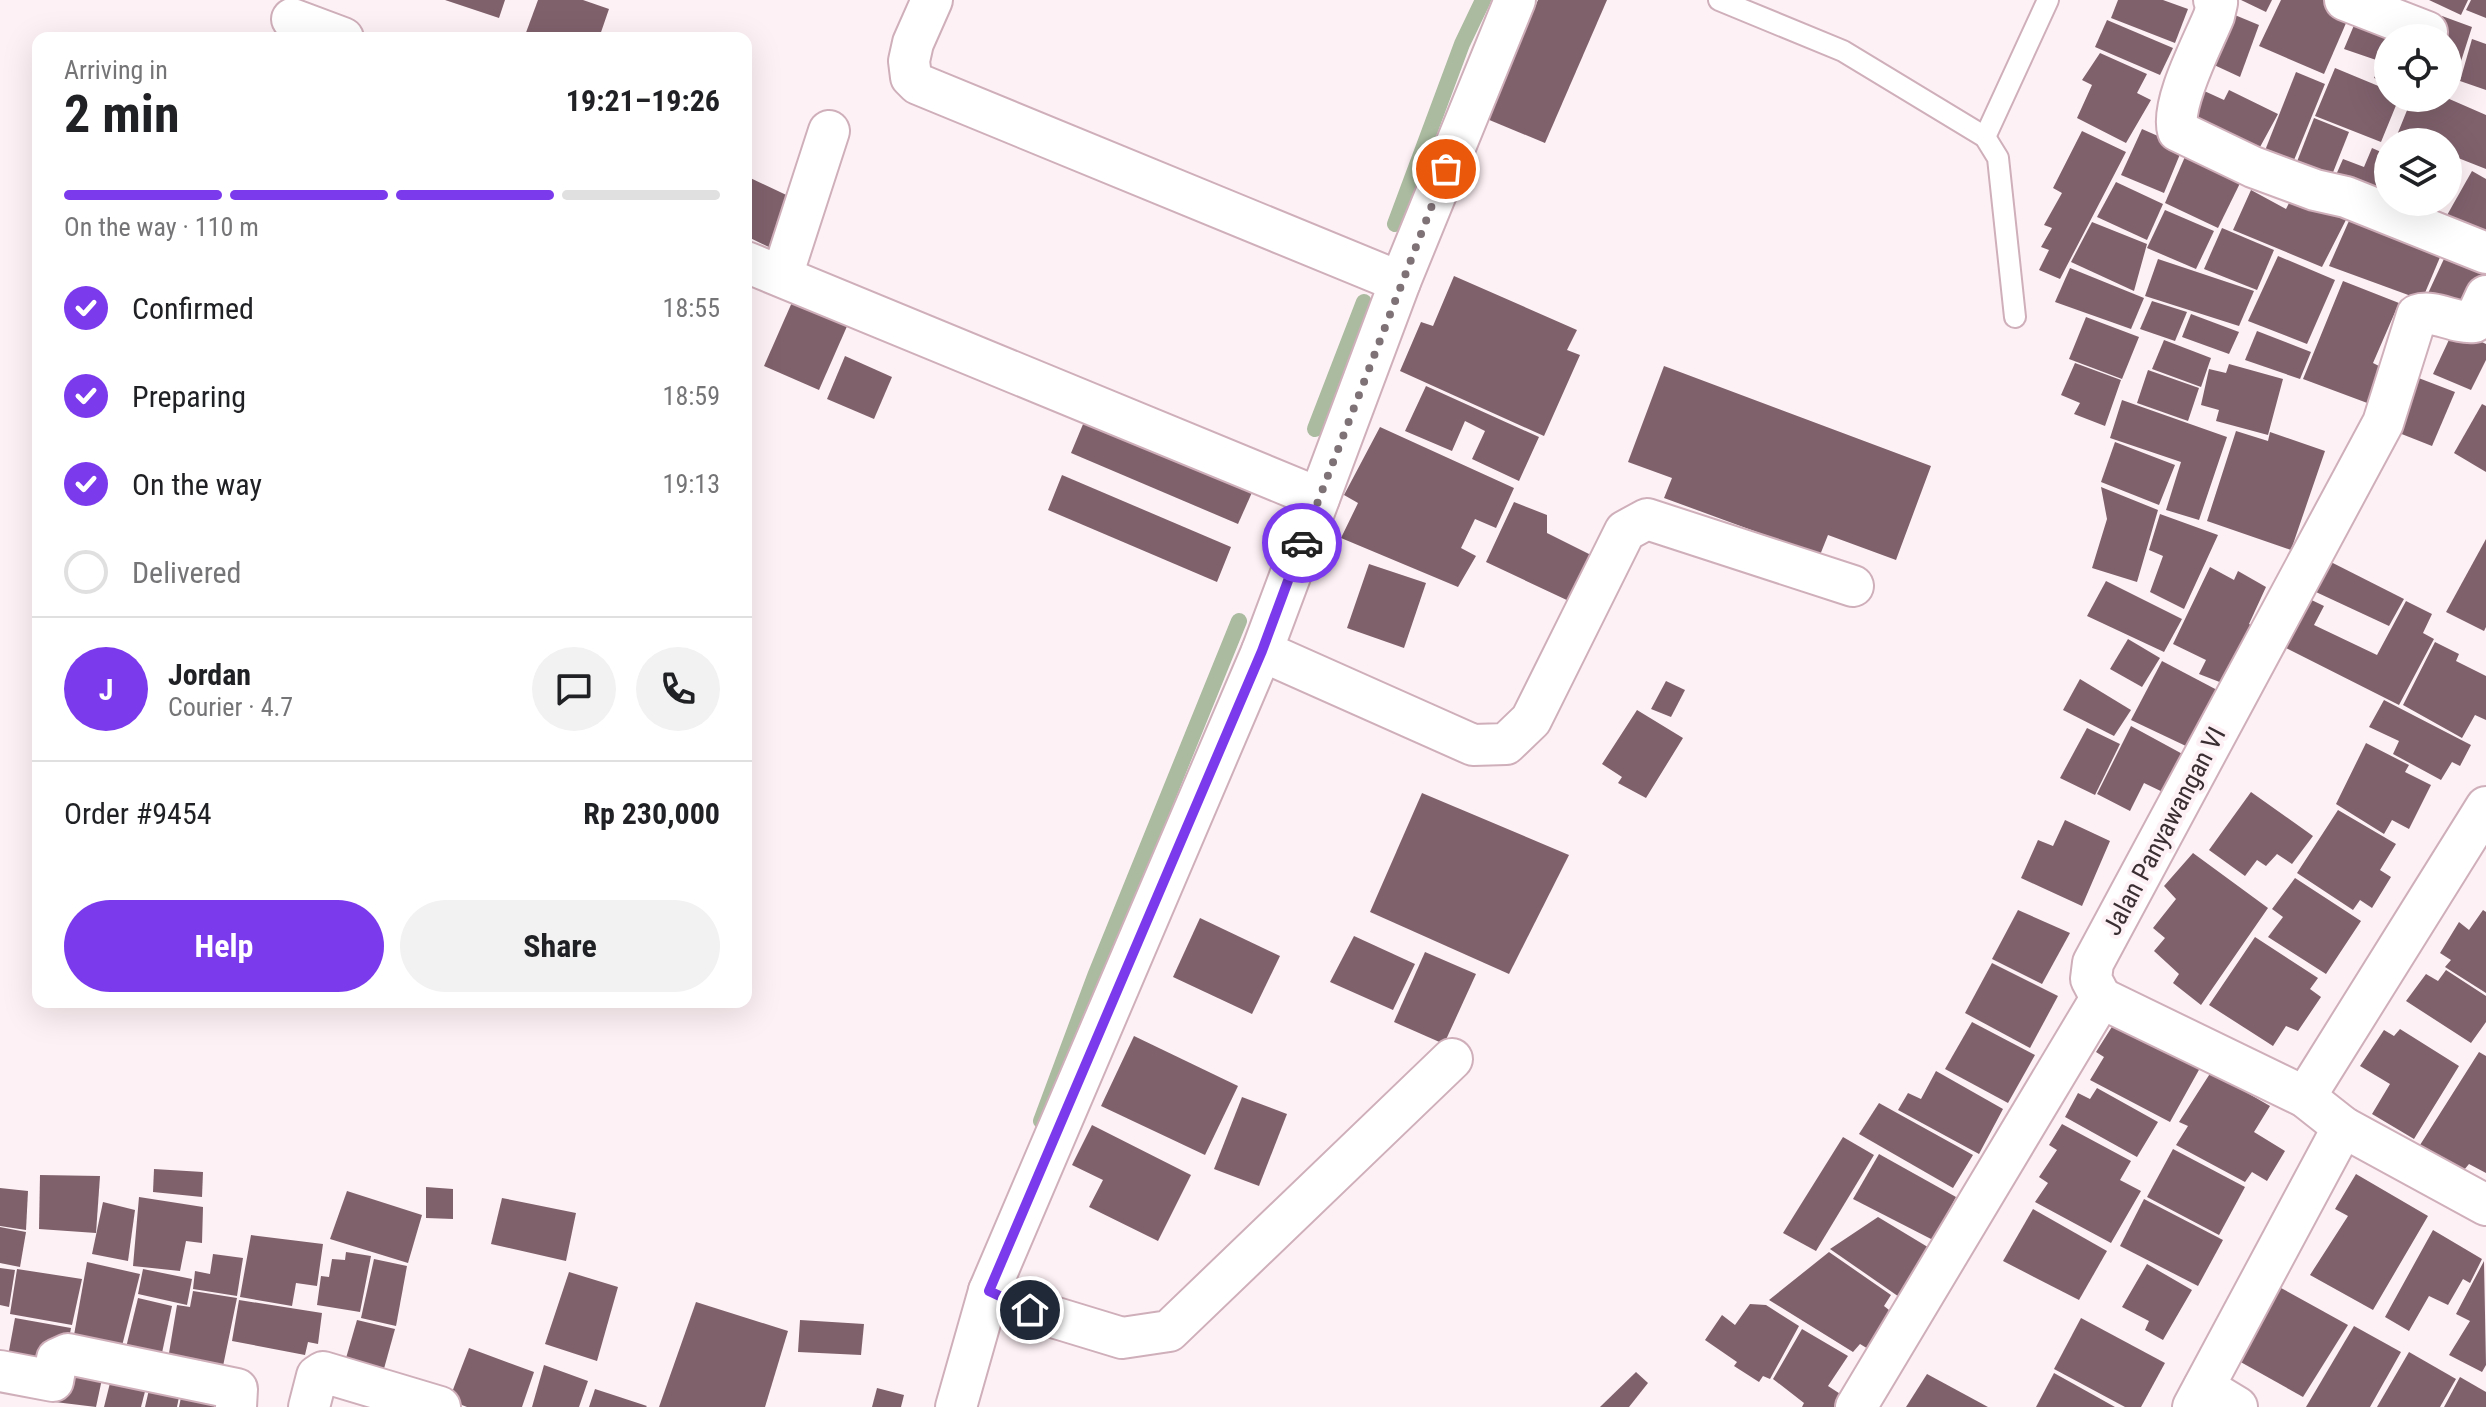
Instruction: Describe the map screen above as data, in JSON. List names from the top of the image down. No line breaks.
{"streets":{"street":["Jalan Panyawangan VI"]},"page":{"heading":["2 min","Arriving in","19:21–19:26"],"panel":["Jordan","Courier · 4.7","Order #9454","Rp 230,000"],"bar":"On the way · 110 m","list":[["Confirmed","18:55"],["Preparing","18:59"],["On the way","19:13"],"Delivered"],"round":"J","buttons":["Help","Share"]}}
